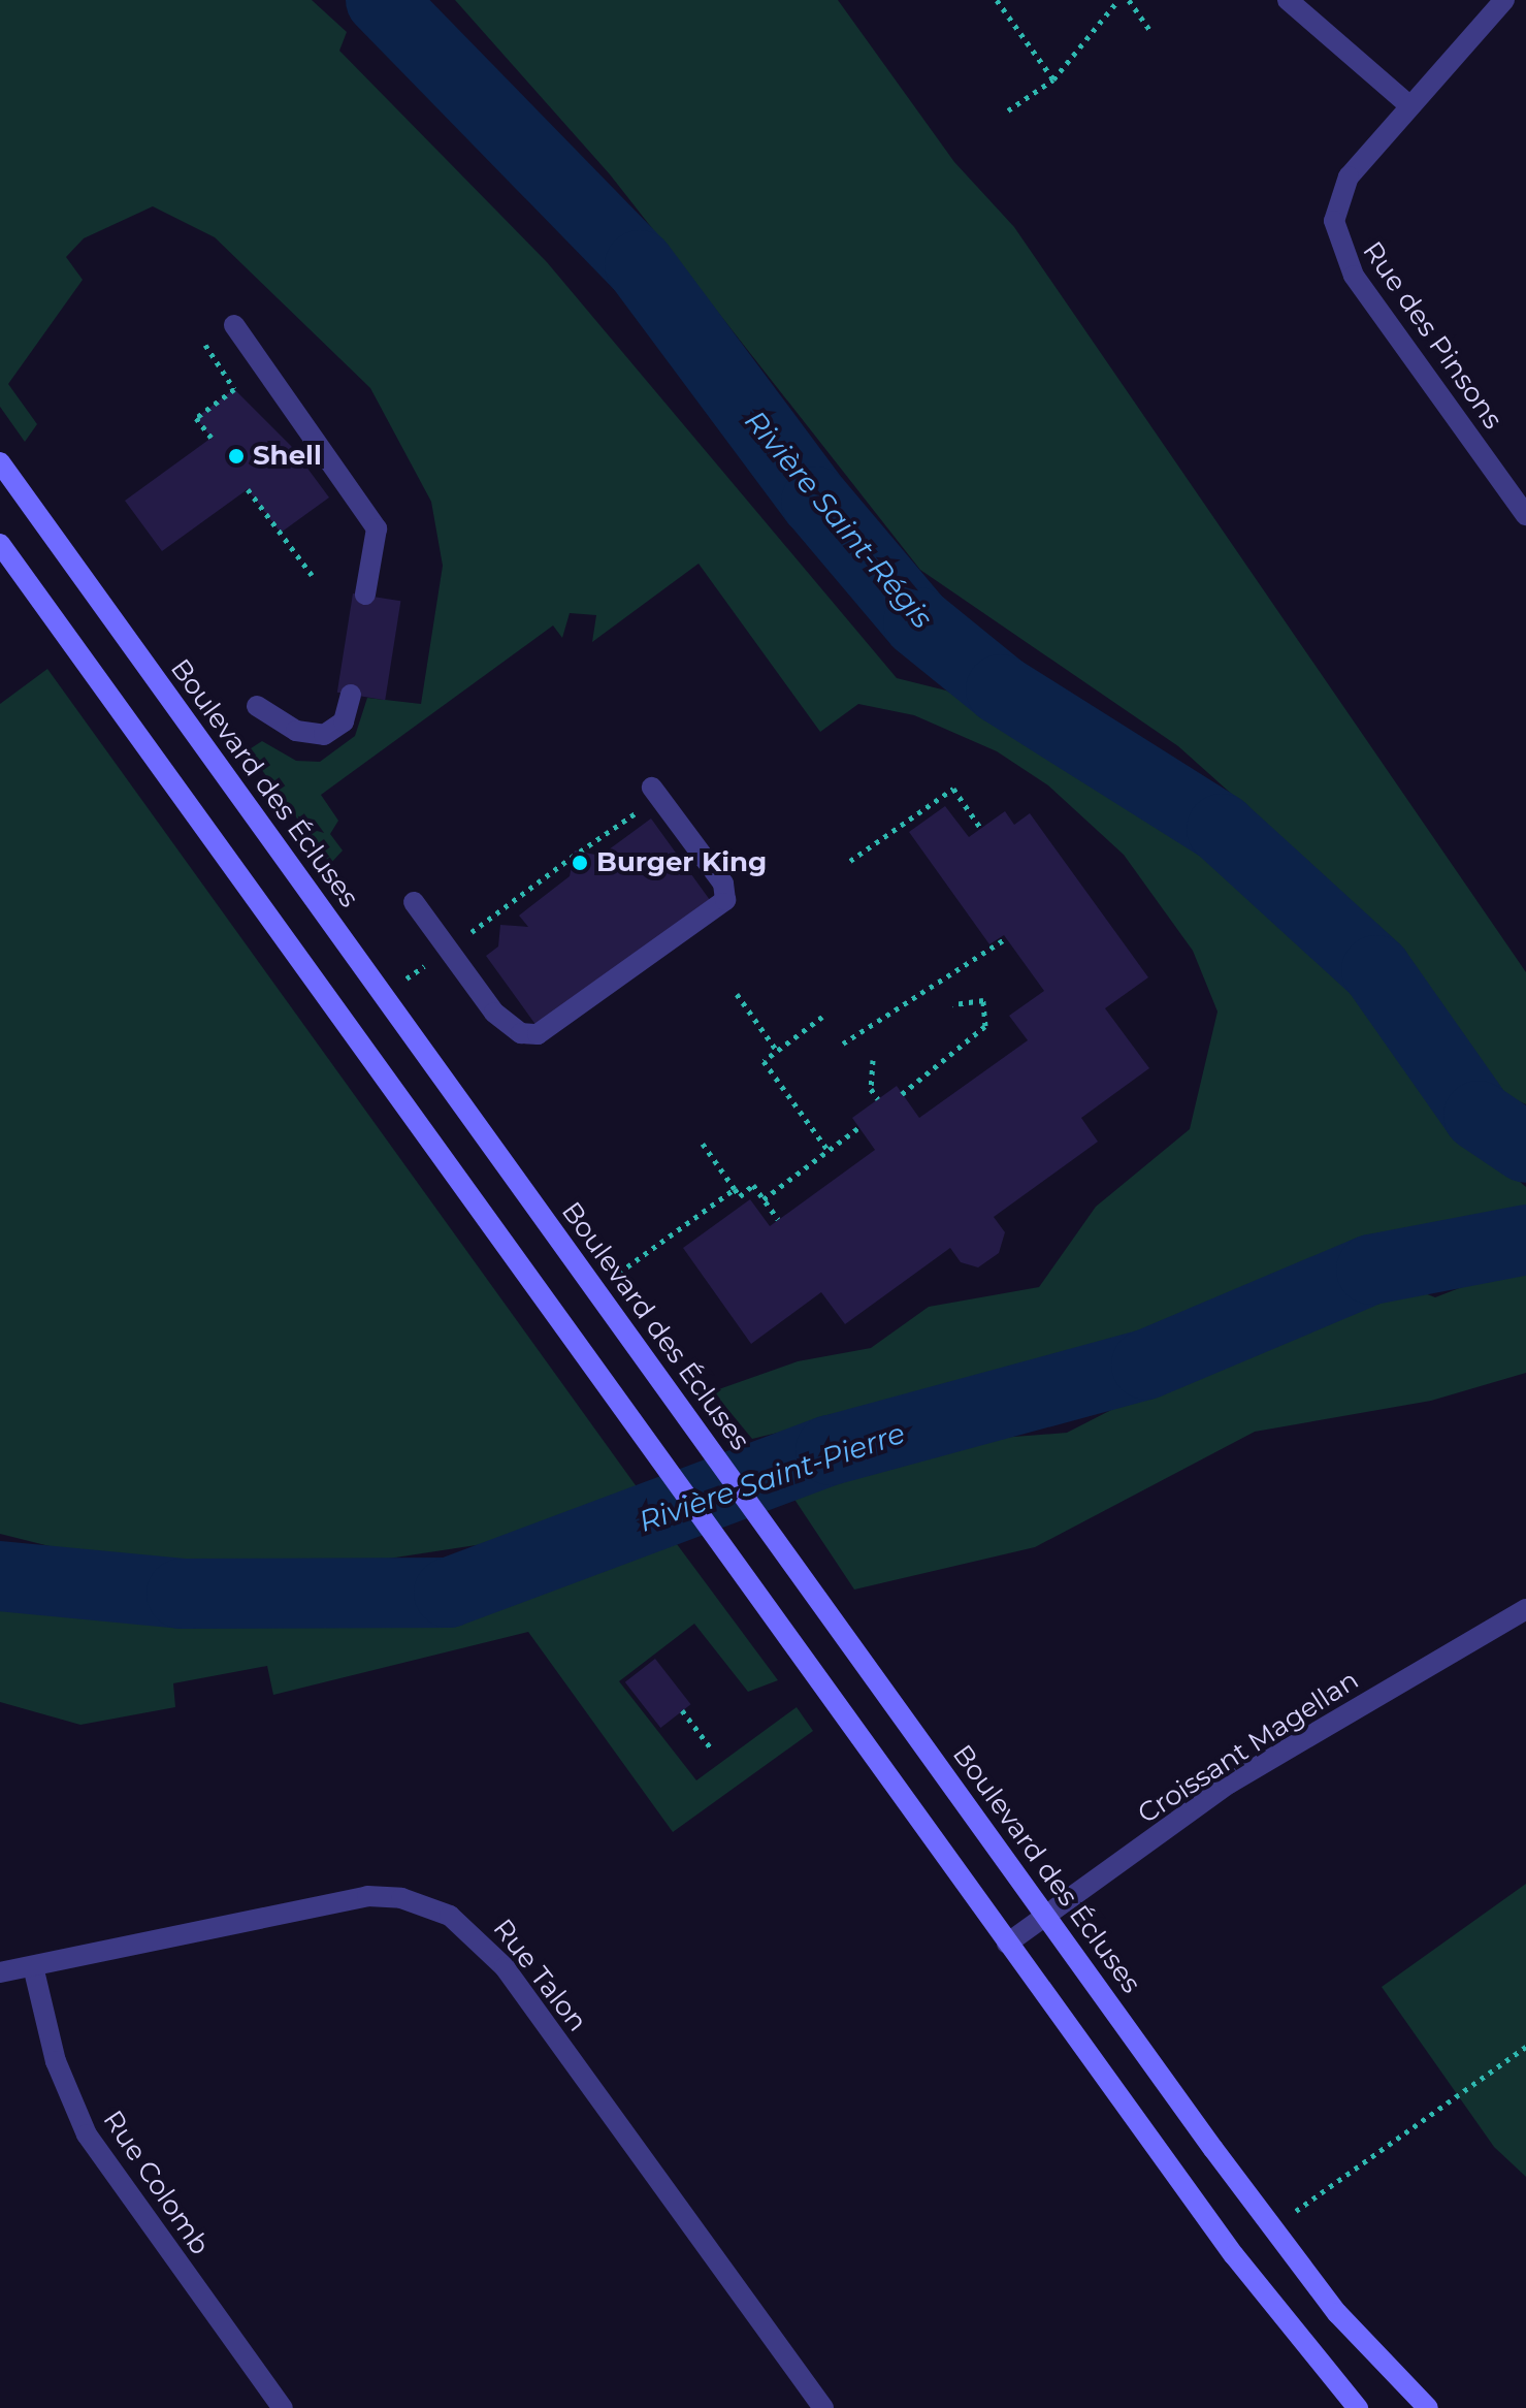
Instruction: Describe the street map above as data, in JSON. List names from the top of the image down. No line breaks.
{"streets":{"street":["Rue des Pinsons","Boulevard des Écluses","Croissant Magellan","Rue Talon","Rue Colomb"]},"crossings":[["Boulevard des Écluses","Croissant Magellan"],["Rue Talon","Rue Colomb"]],"water":["Rivière Saint-Régis","Rivière Saint-Pierre"],"places":["Shell","Burger King"]}
